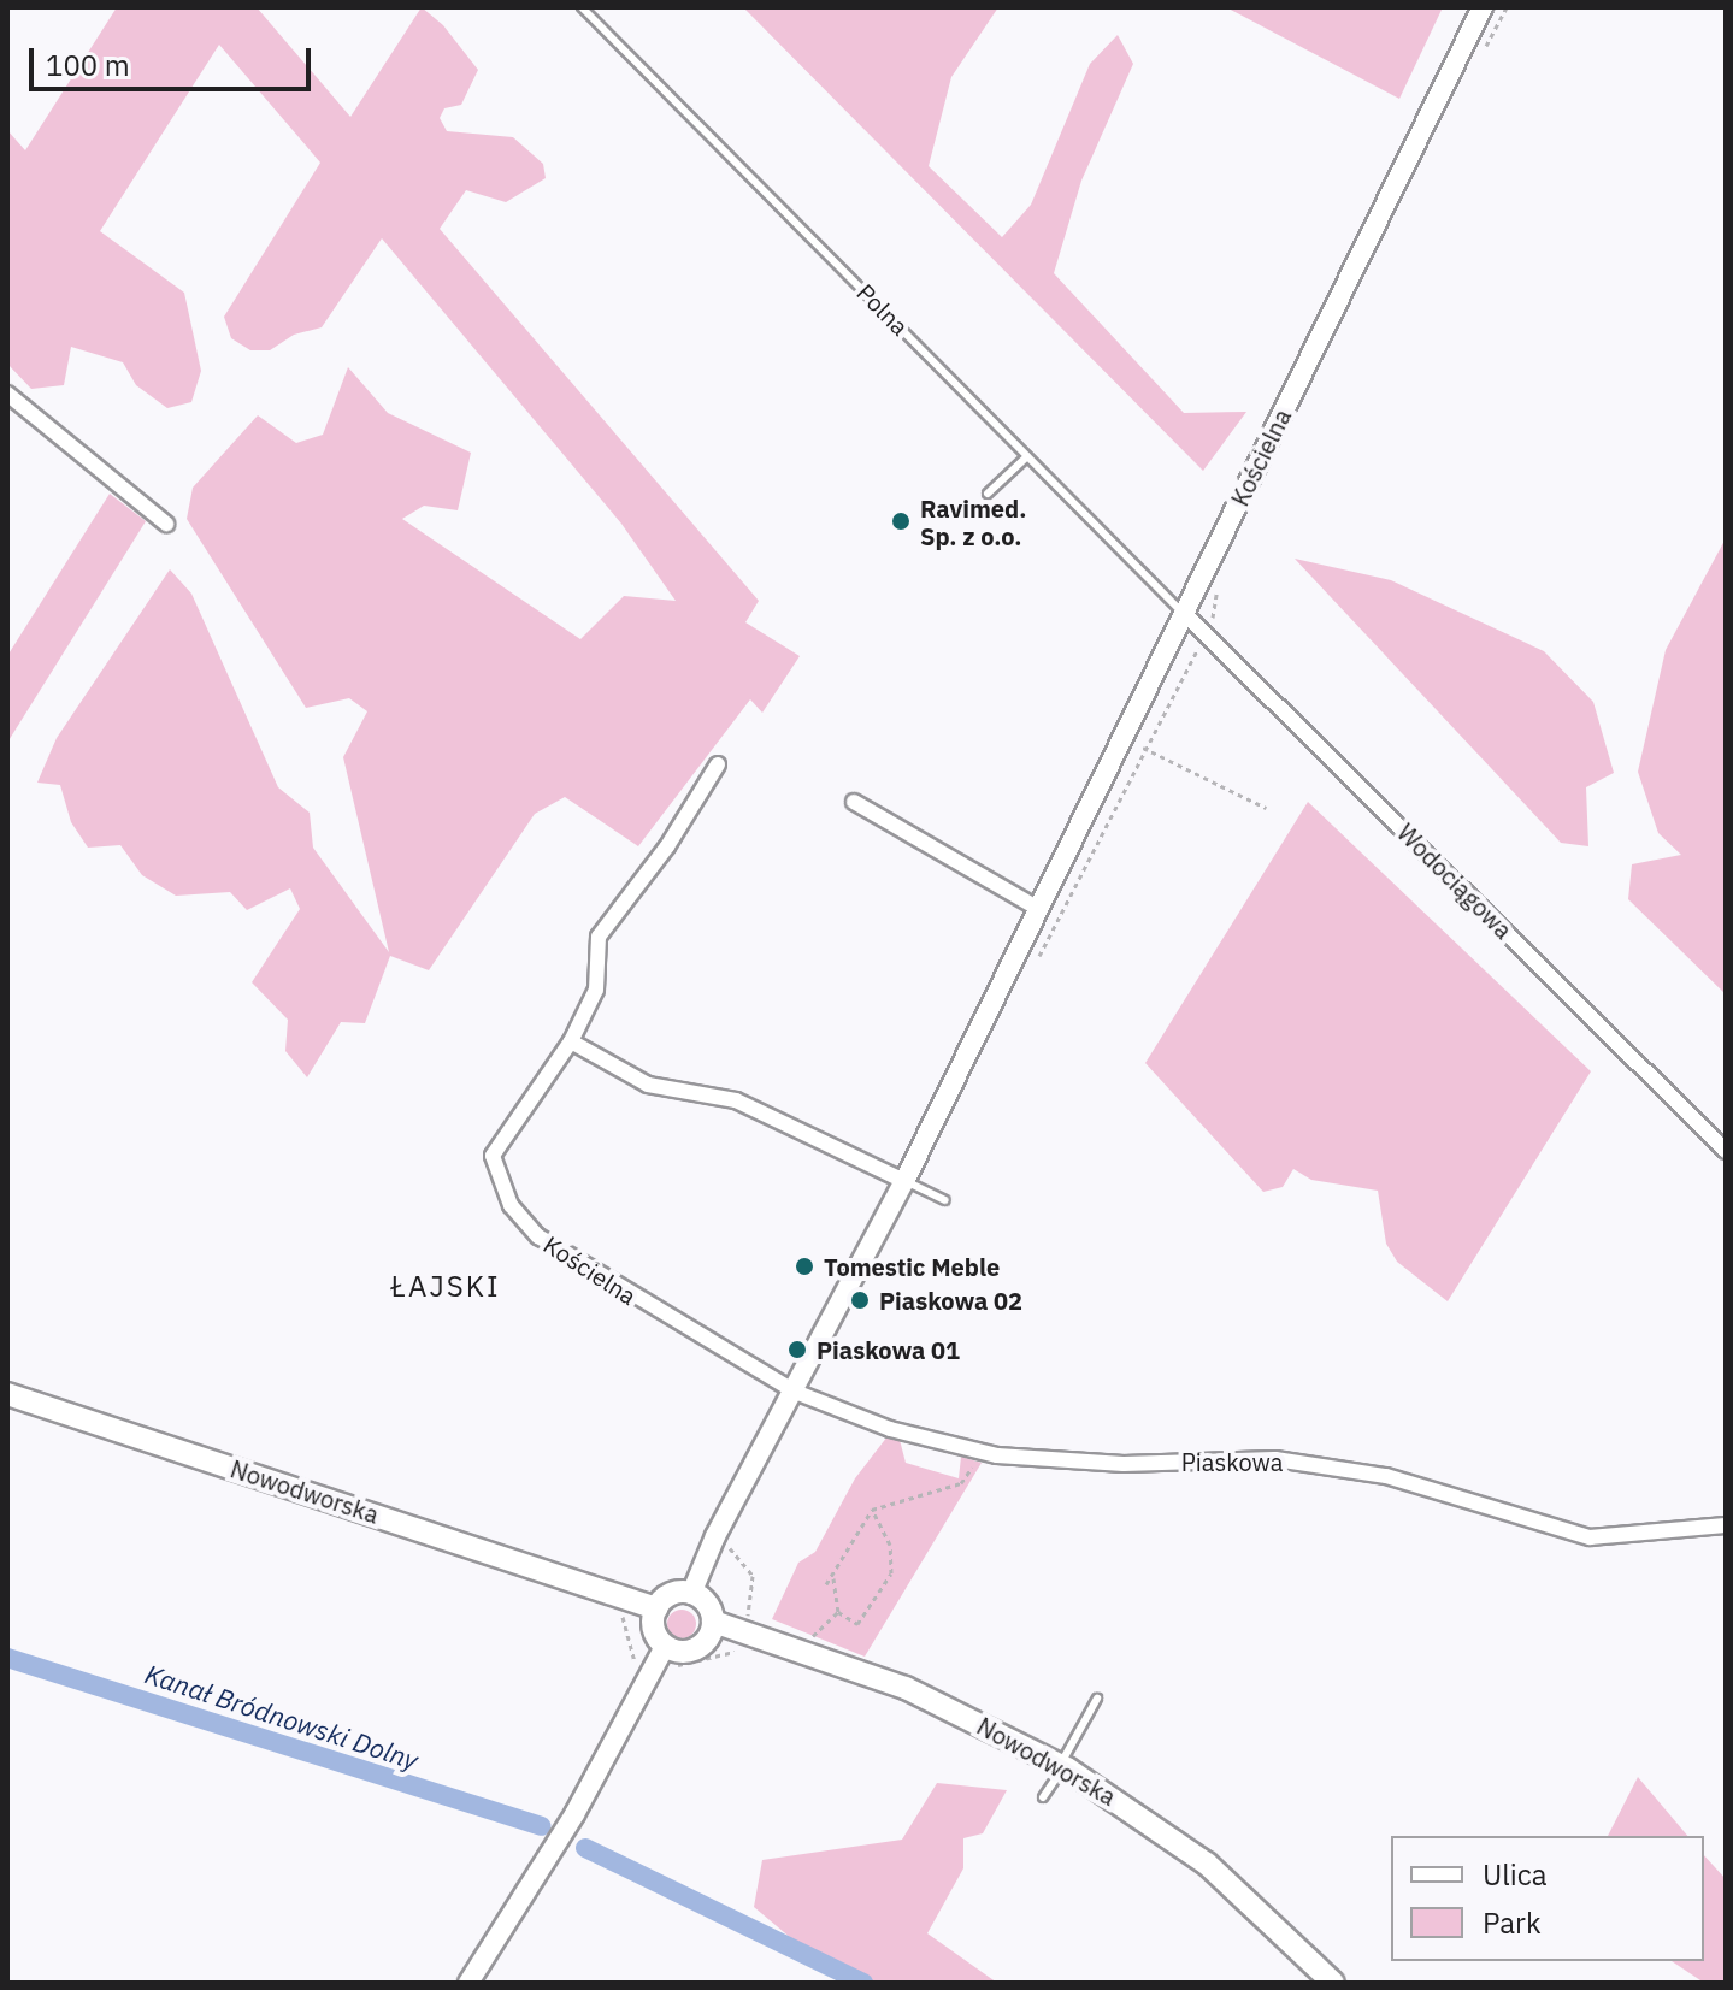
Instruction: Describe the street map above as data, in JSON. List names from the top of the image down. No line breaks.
{"streets":{"main road":["Nowodworska"],"street":["Kościelna","Wodociągowa","Piaskowa"],"lane":["Polna"]},"crossings":[["Polna","Kościelna"],["Polna","Wodociągowa"],["Kościelna","Wodociągowa"],["Kościelna","Piaskowa"],["Kościelna","Nowodworska"]],"districts":["ŁAJSKI"],"water":["Kanał Bródnowski Dolny"],"places":["Ravimed. Sp. z o.o.","Tomestic Meble","Piaskowa 02","Piaskowa 01"],"legend":["Ulica","Park"],"scale_bar":"100 m"}
